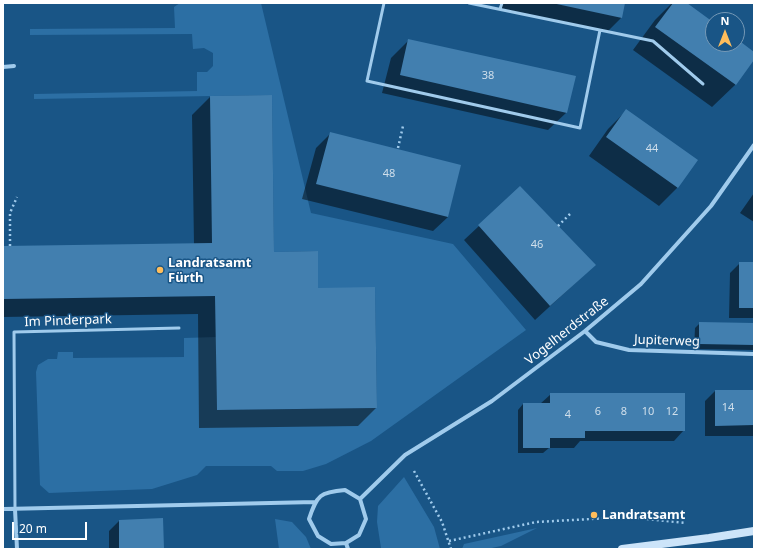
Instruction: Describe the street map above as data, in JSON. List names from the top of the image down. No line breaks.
{"streets":{"street":["Im Pinderpark","Vogelherdstraße","Jupiterweg"]},"crossings":[["Vogelherdstraße","Jupiterweg"]],"places":["Landratsamt Fürth","Landratsamt"],"house_numbers":["38","44","48","46","14","6","8","10","12","4"],"scale_bar":"20 m","north":"top"}
